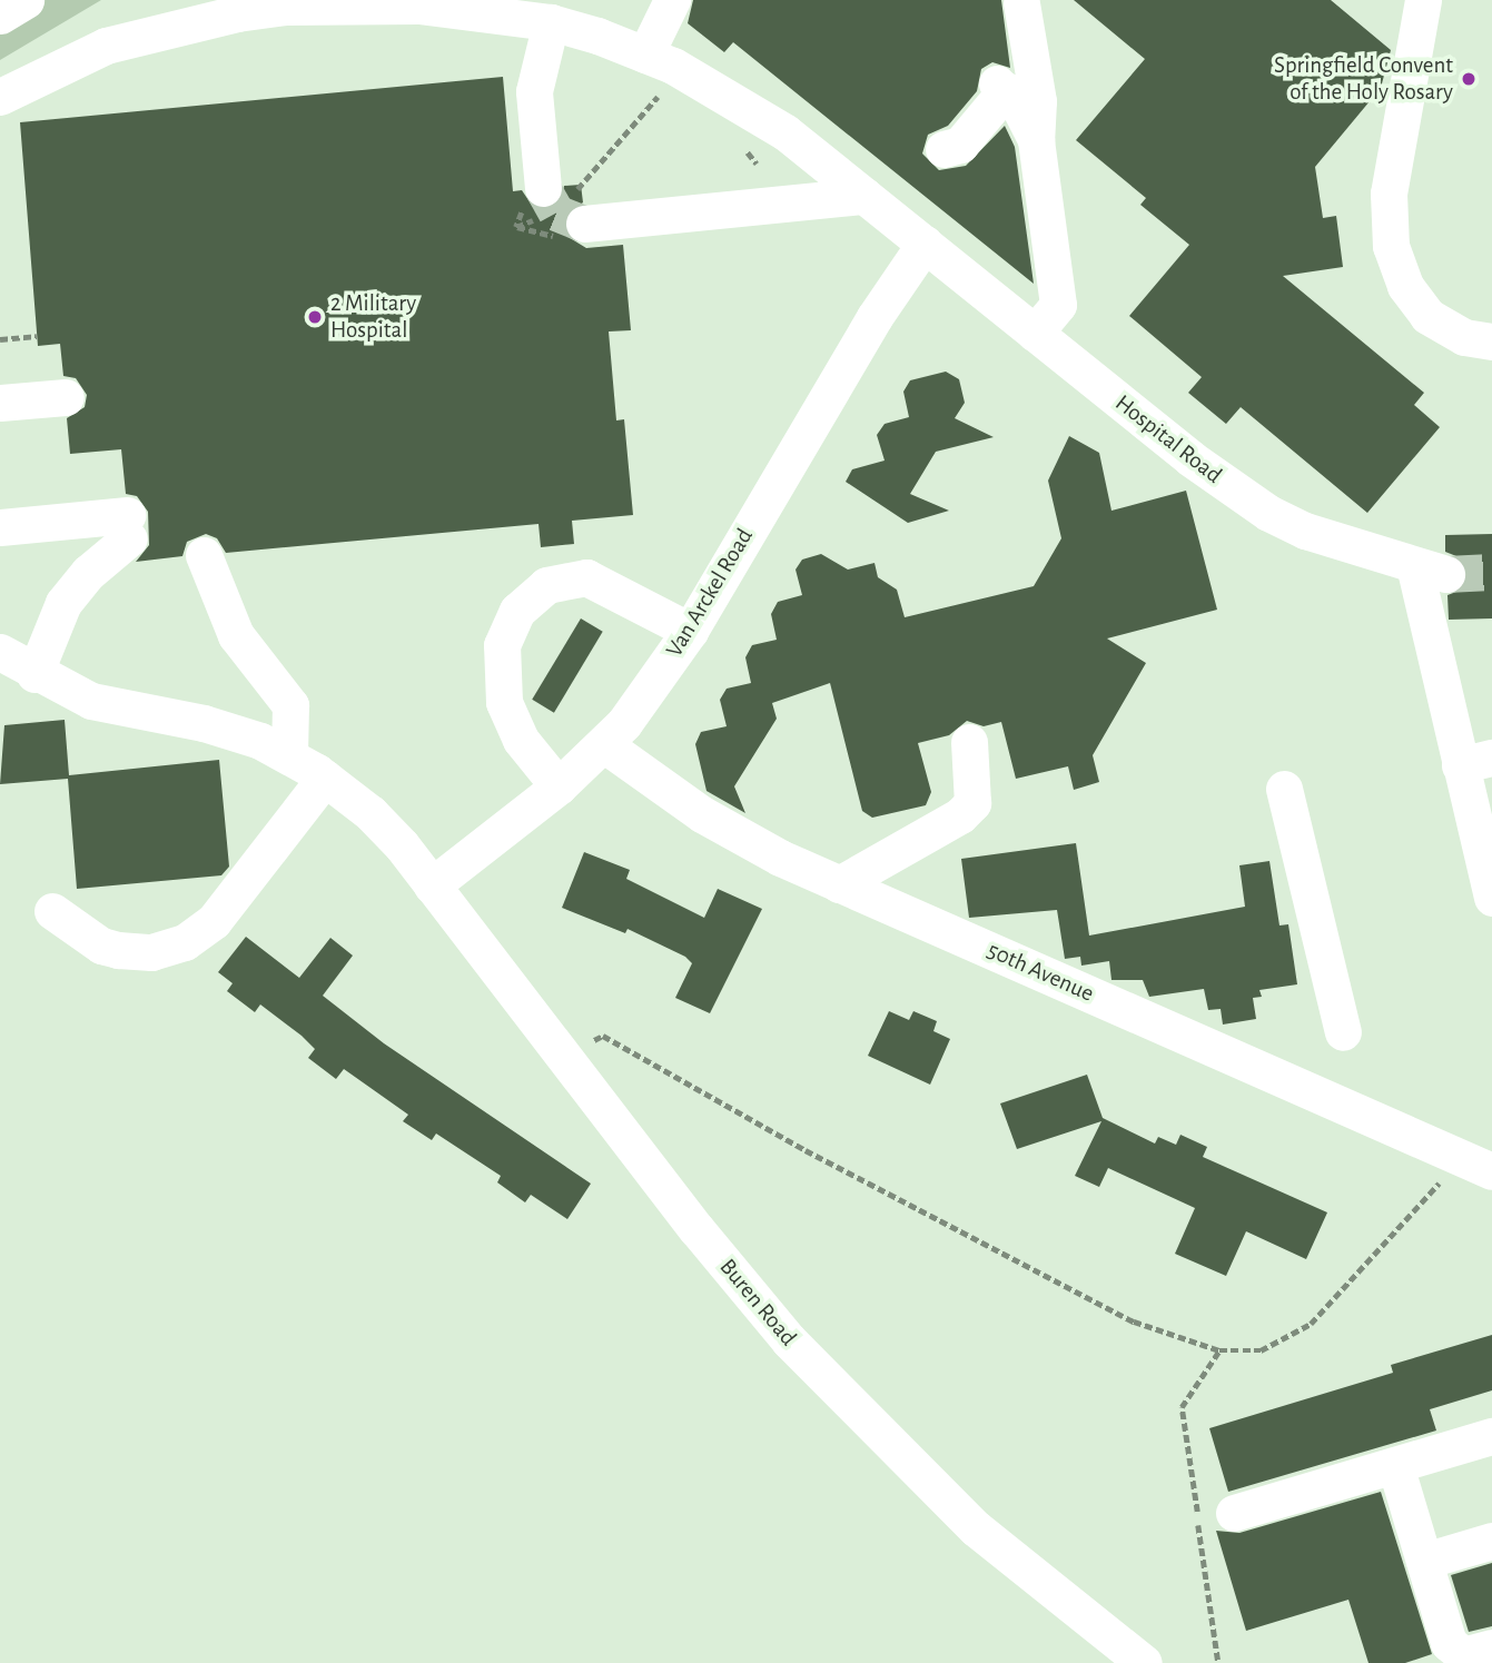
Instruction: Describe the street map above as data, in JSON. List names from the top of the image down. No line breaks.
{"streets":{"street":["Hospital Road","Van Arckel Road","50th Avenue","Buren Road"]},"crossings":[["Hospital Road","Van Arckel Road"],["Van Arckel Road","50th Avenue"],["Van Arckel Road","Buren Road"]],"places":["Springfield Convent of the Holy Rosary","2 Military Hospital"]}
